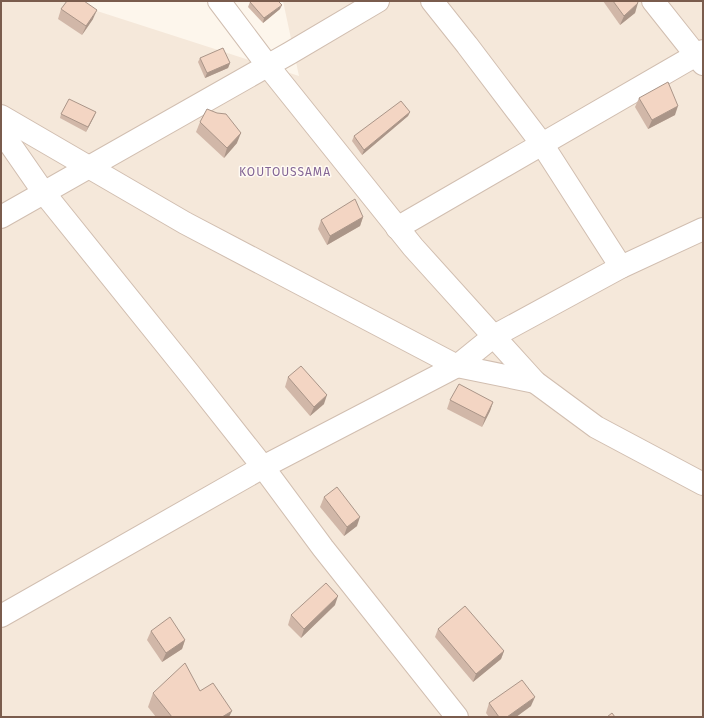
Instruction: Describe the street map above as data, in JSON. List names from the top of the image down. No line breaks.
{"districts":["KOUTOUSSAMA"]}
